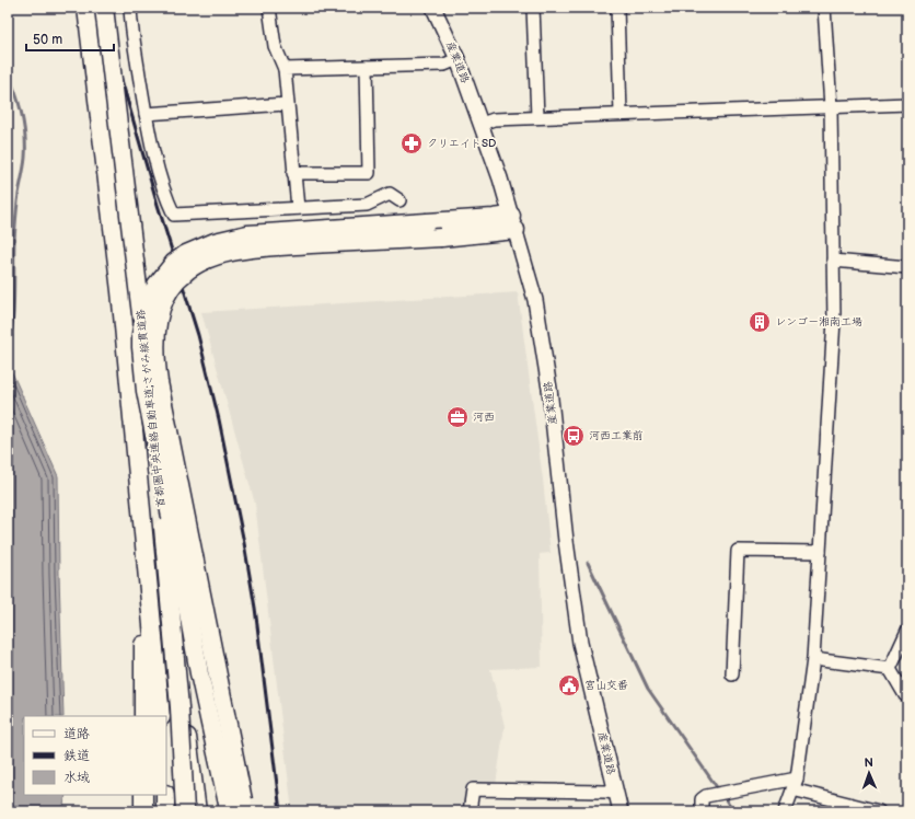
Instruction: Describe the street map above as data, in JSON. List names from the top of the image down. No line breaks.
{"streets":{"highway":["首都圏中央連絡自動車道;さがみ縦貫道路"],"main road":["産業道路"]},"places":{"pharmacy":["クリエイトSD"],"building":["レンゴー湘南工場"],"office":["河西"],"bus stop":["河西工業前"],"public building":["宮山交番"]},"legend":["道路","鉄道","水域"],"scale_bar":"50 m","north":"top"}
